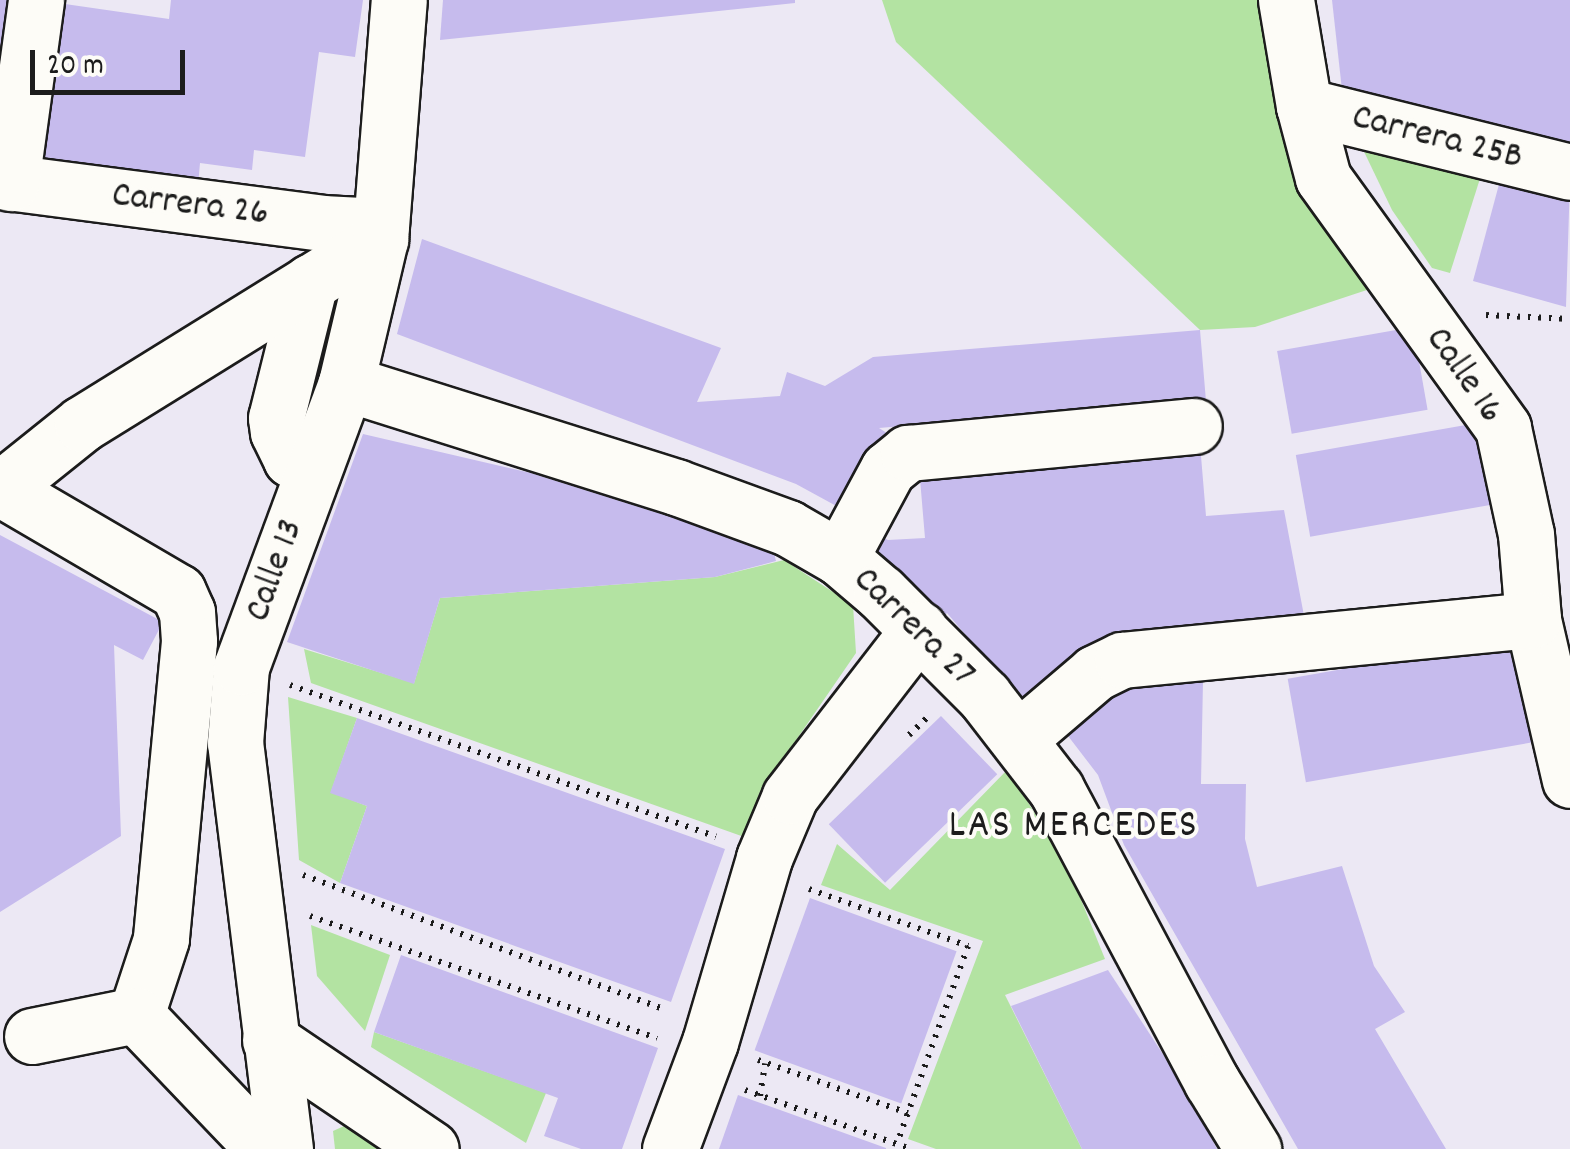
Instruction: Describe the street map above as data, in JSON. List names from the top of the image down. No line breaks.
{"streets":{"street":["Carrera 25B","Carrera 26","Calle 16","Calle 13","Carrera 27"]},"crossings":[["Carrera 25B","Calle 16"],["Carrera 26","Calle 13"],["Calle 13","Carrera 27"]],"districts":["LAS MERCEDES"],"scale_bar":"20 m"}
